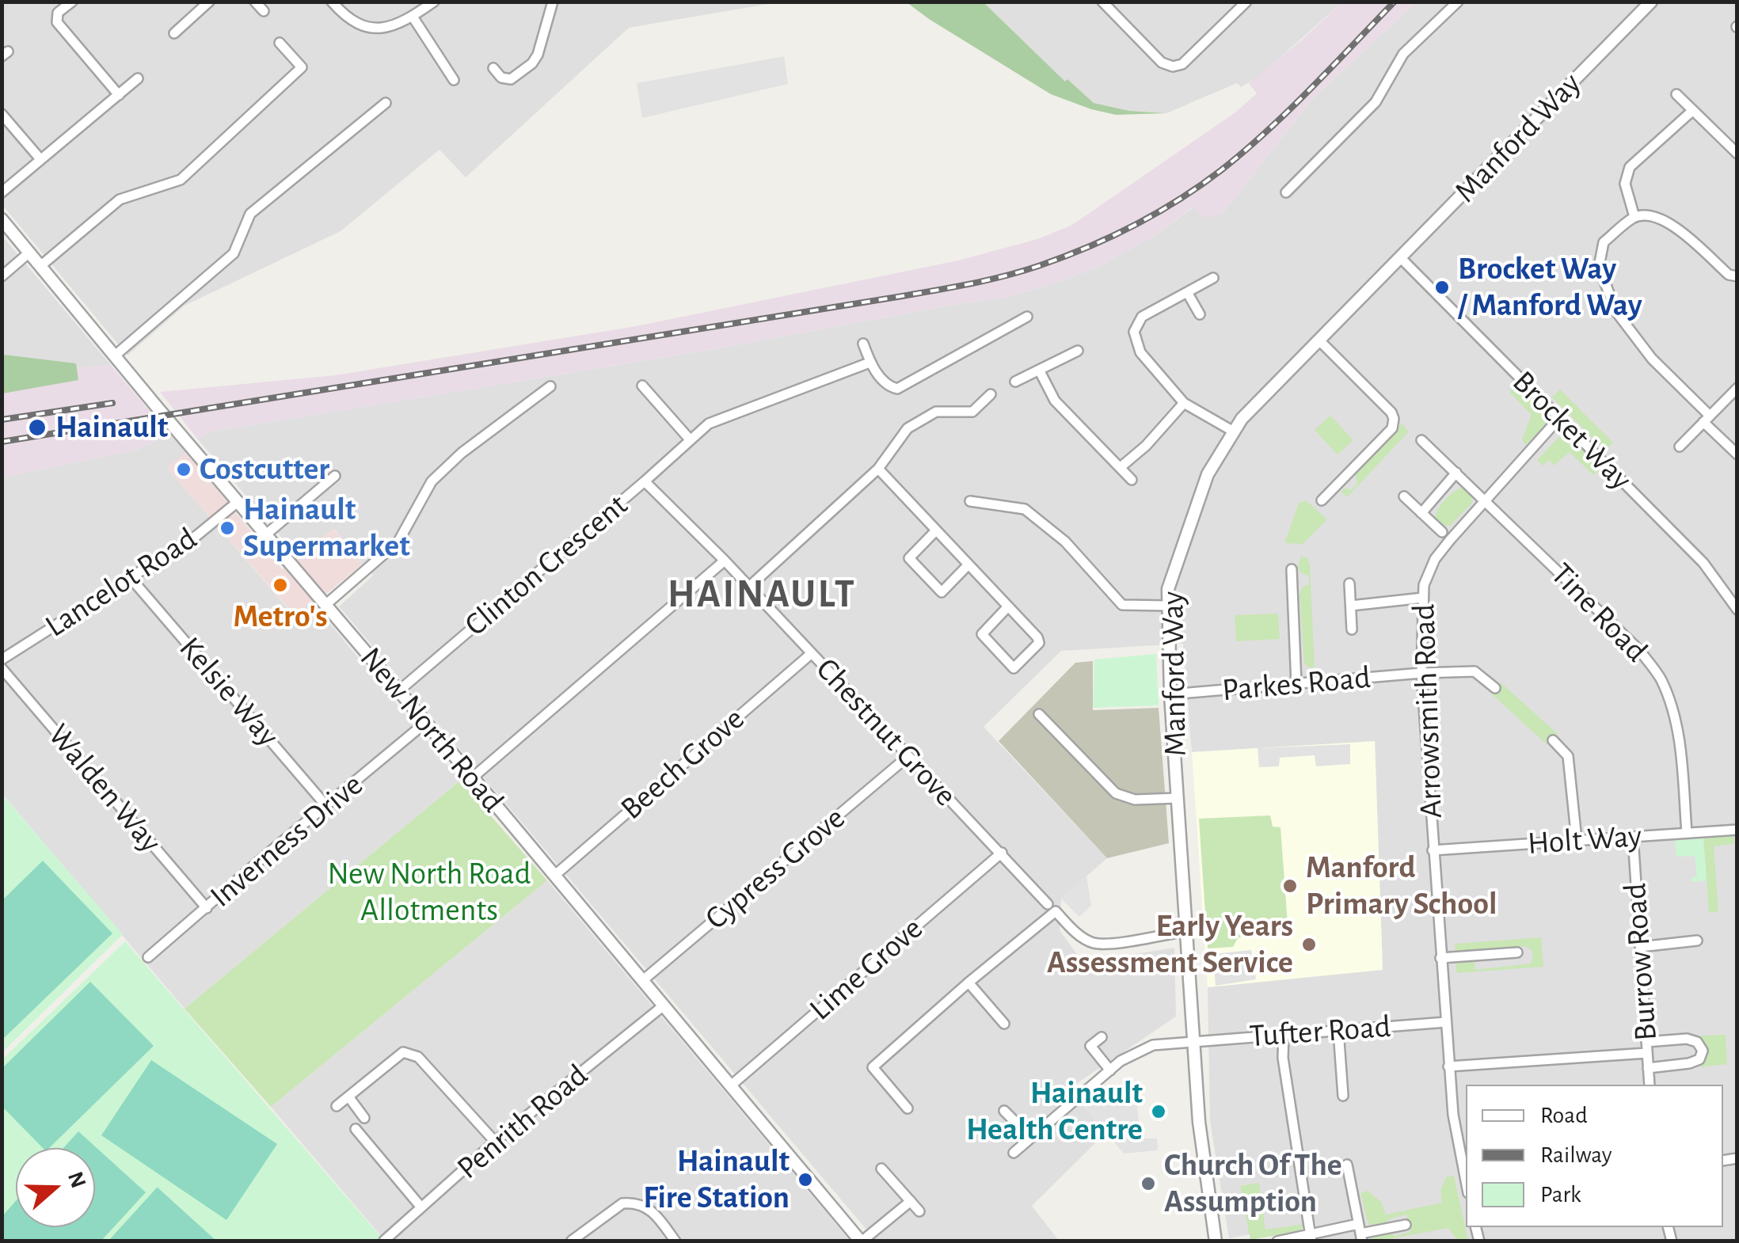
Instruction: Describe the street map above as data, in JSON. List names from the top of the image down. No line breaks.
{"streets":{"street":["Manford Way","Brocket Way","Clinton Crescent","Lancelot Road","Tine Road","Parkes Road","Kelsie Way","Arrowsmith Road","New North Road","Chestnut Grove","Beech Grove","Walden Way","Holt Way","Inverness Drive","Cypress Grove","Burrow Road","Lime Grove","Tufter Road","Penrith Road"]},"crossings":[["Manford Way","Brocket Way"],["Manford Way","Parkes Road"],["Manford Way","Tufter Road"],["Brocket Way","Arrowsmith Road"],["Clinton Crescent","New North Road"],["Clinton Crescent","Chestnut Grove"],["Lancelot Road","Kelsie Way"],["Lancelot Road","New North Road"],["Tine Road","Arrowsmith Road"],["Tine Road","Holt Way"],["Parkes Road","Arrowsmith Road"],["Kelsie Way","Inverness Drive"],["Arrowsmith Road","Holt Way"],["Arrowsmith Road","Tufter Road"],["New North Road","Beech Grove"],["New North Road","Inverness Drive"],["New North Road","Cypress Grove"],["New North Road","Lime Grove"],["New North Road","Penrith Road"],["Chestnut Grove","Beech Grove"],["Chestnut Grove","Cypress Grove"],["Chestnut Grove","Lime Grove"],["Walden Way","Inverness Drive"],["Holt Way","Burrow Road"]],"districts":["HAINAULT"],"parks":["New North Road Allotments"],"places":["Brocket Way / Manford Way","Hainault","Costcutter","Hainault Supermarket","Metro's","Manford Primary School","Early Years Assessment Service","Hainault Health Centre","Hainault Fire Station","Church Of The Assumption"],"legend":["Road","Railway","Park"],"north":"right"}
